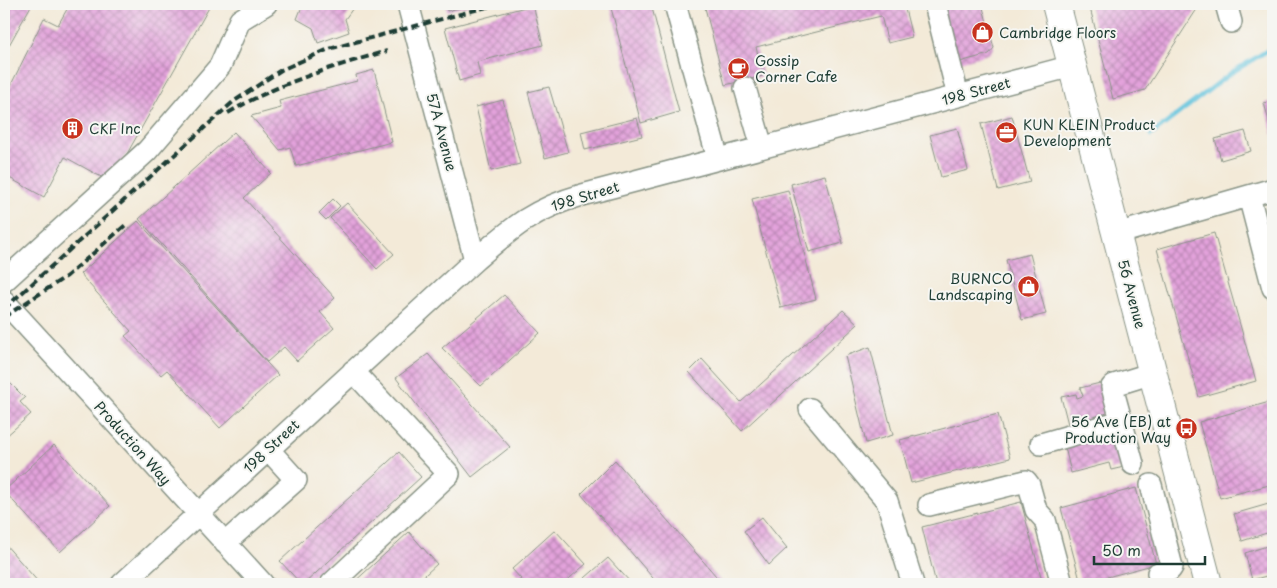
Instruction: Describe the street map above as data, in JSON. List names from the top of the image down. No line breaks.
{"streets":{"main road":["56 Avenue"],"street":["198 Street","57A Avenue","Production Way"]},"crossings":[["198 Street","57A Avenue"],["198 Street","56 Avenue"],["198 Street","Production Way"]],"places":{"shop":["Cambridge Floors","BURNCO Landscaping"],"cafe":["Gossip Corner Cafe"],"building":["CKF Inc"],"office":["KUN KLEIN Product Development"],"bus stop":["56 Ave (EB) at Production Way"]},"scale_bar":"50 m"}
